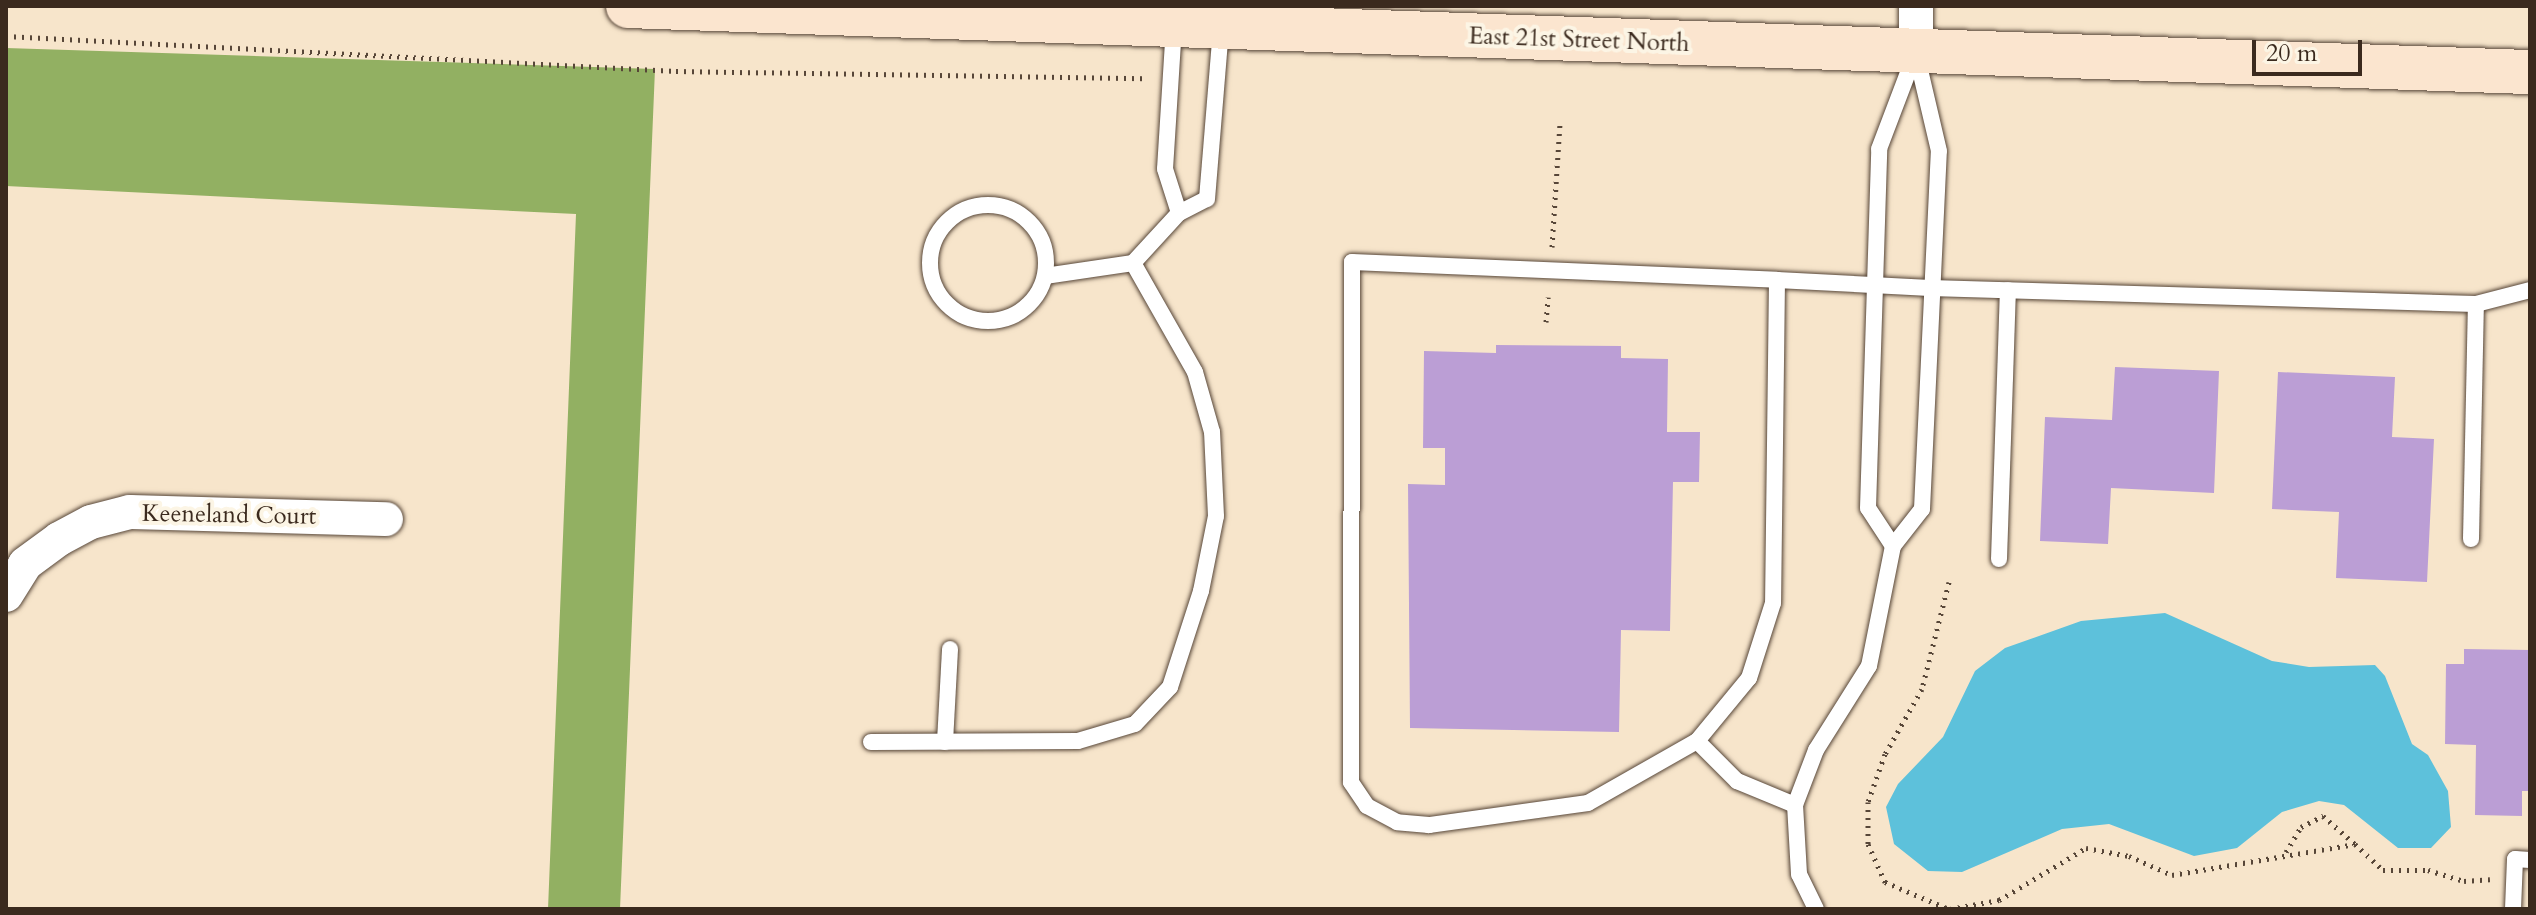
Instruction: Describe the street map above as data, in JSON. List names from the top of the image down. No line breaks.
{"streets":{"main road":["East 21st Street North"],"street":["Keeneland Court"]},"scale_bar":"20 m"}
